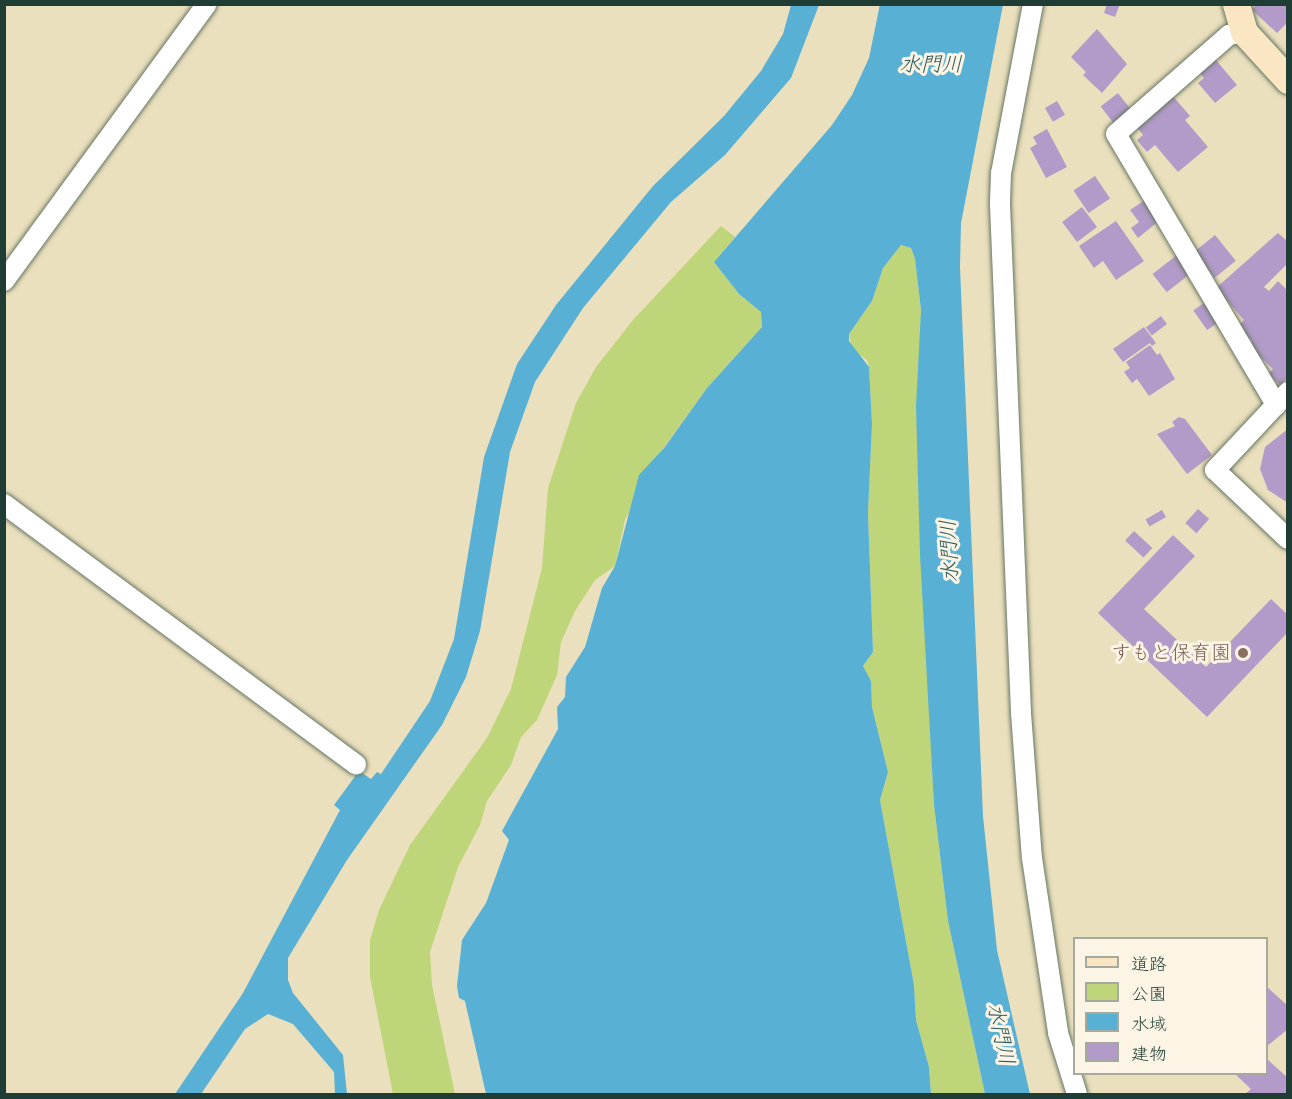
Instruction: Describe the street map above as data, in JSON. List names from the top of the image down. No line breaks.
{"water":["水門川"],"places":["すもと保育園"],"legend":["道路","公園","水域","建物"]}
